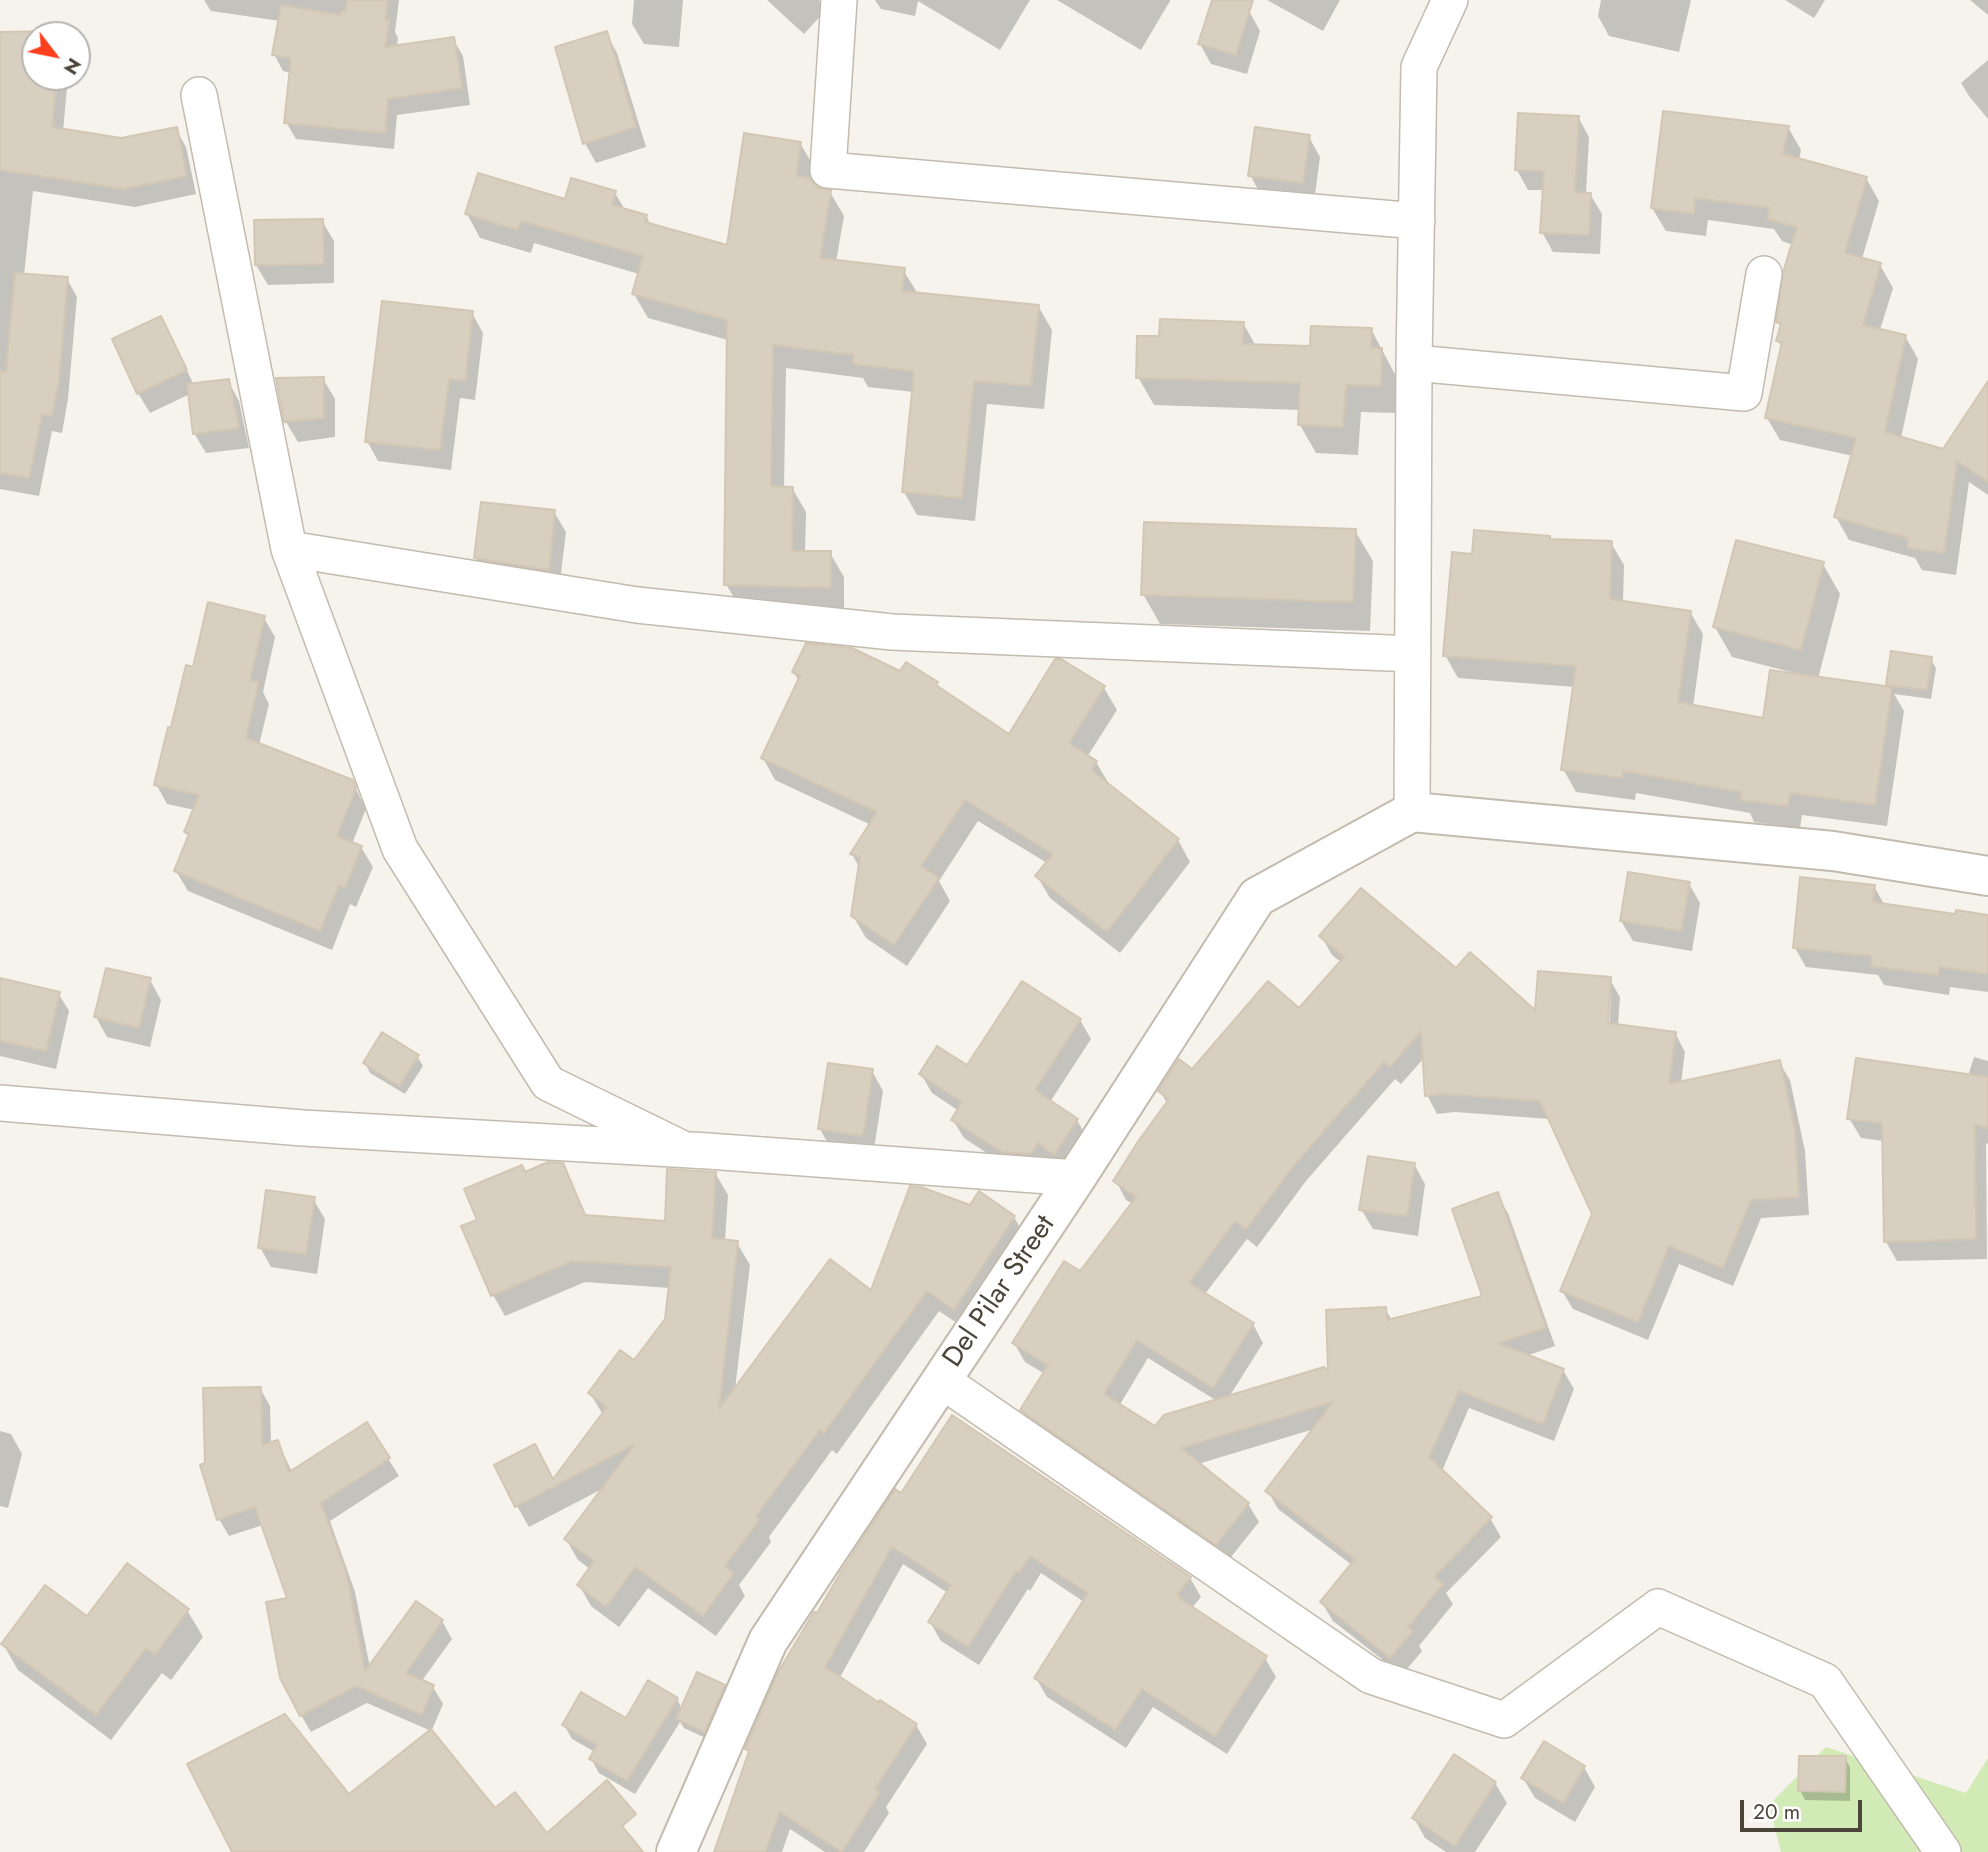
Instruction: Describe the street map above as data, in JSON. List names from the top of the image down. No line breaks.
{"streets":{"street":["Del Pilar Street"]},"scale_bar":"20 m","north":"bottom right"}
